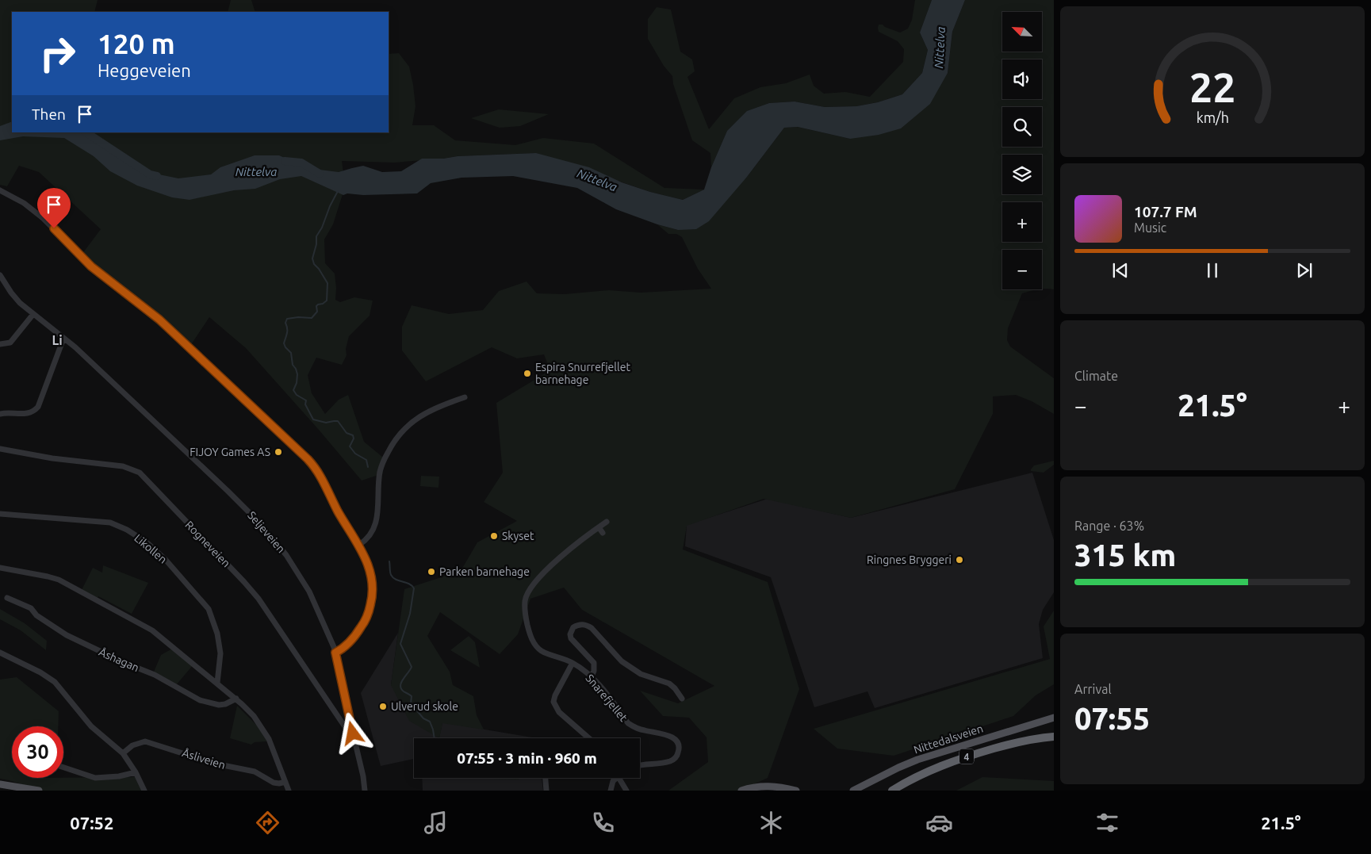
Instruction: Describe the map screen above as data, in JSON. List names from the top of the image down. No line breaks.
{"streets":{"highway":["4"],"main road":["Nittedalsveien"],"street":["Seljeveien","Rogneveien","Likollen","Åshagan","Snarefjellet","Åsliveien"]},"crossings":[["Seljeveien","Rogneveien"]],"districts":["Li"],"water":["Nittelva"],"places":["Espira Snurrefjellet barnehage","FIJOY Games AS","Skyset","Ringnes Bryggeri","Parken barnehage","Ulverud skole"],"north":"top left","page":{"map_buttons":["+","−"],"turn":["120 m","Heggeveien"],"then":"Then","song":["107.7 FM","Music"],"tile":["Climate",["Range · 63%","315 km"],["Arrival","07:55"]],"heat":["−","21.5°","+"],"limit":"30","trip":"07:55 · 3 min · 960 m","tabs":["07:52","21.5°"],"gauge":["22","km/h"]}}
